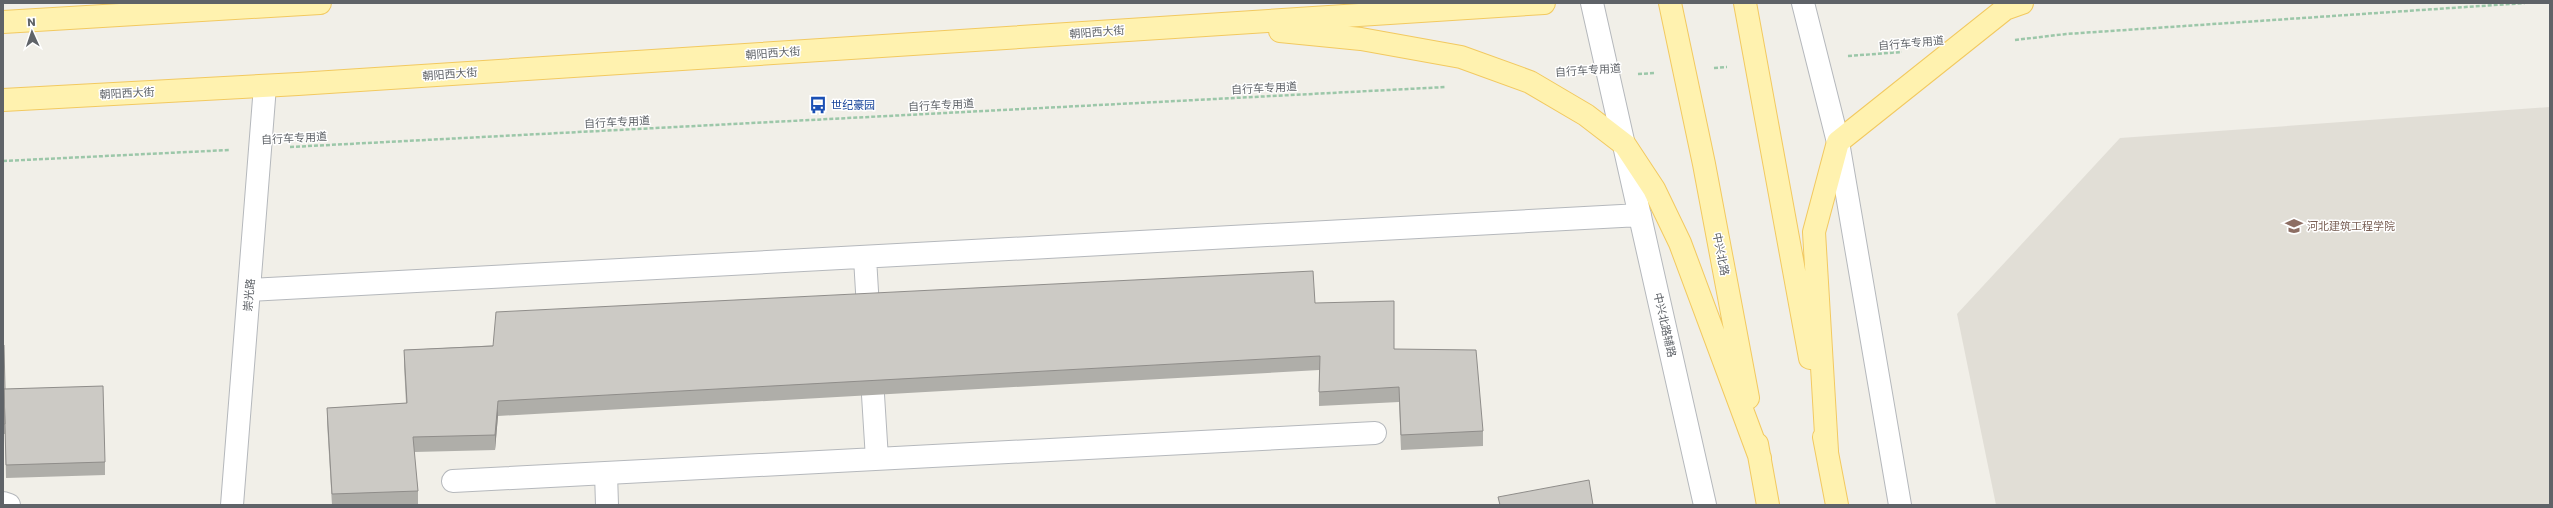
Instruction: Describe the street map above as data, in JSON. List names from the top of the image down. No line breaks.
{"streets":{"main road":["朝阳西大街","中兴北路"],"street":["崇光路","中兴北路辅路"],"path":["自行车专用道"]},"crossings":[["朝阳西大街","崇光路"],["自行车专用道","中兴北路"],["自行车专用道","崇光路"],["自行车专用道","中兴北路辅路"]],"places":{"bus stop":["世纪豪园"],"school or university":["河北建筑工程学院"]},"north":"top"}
